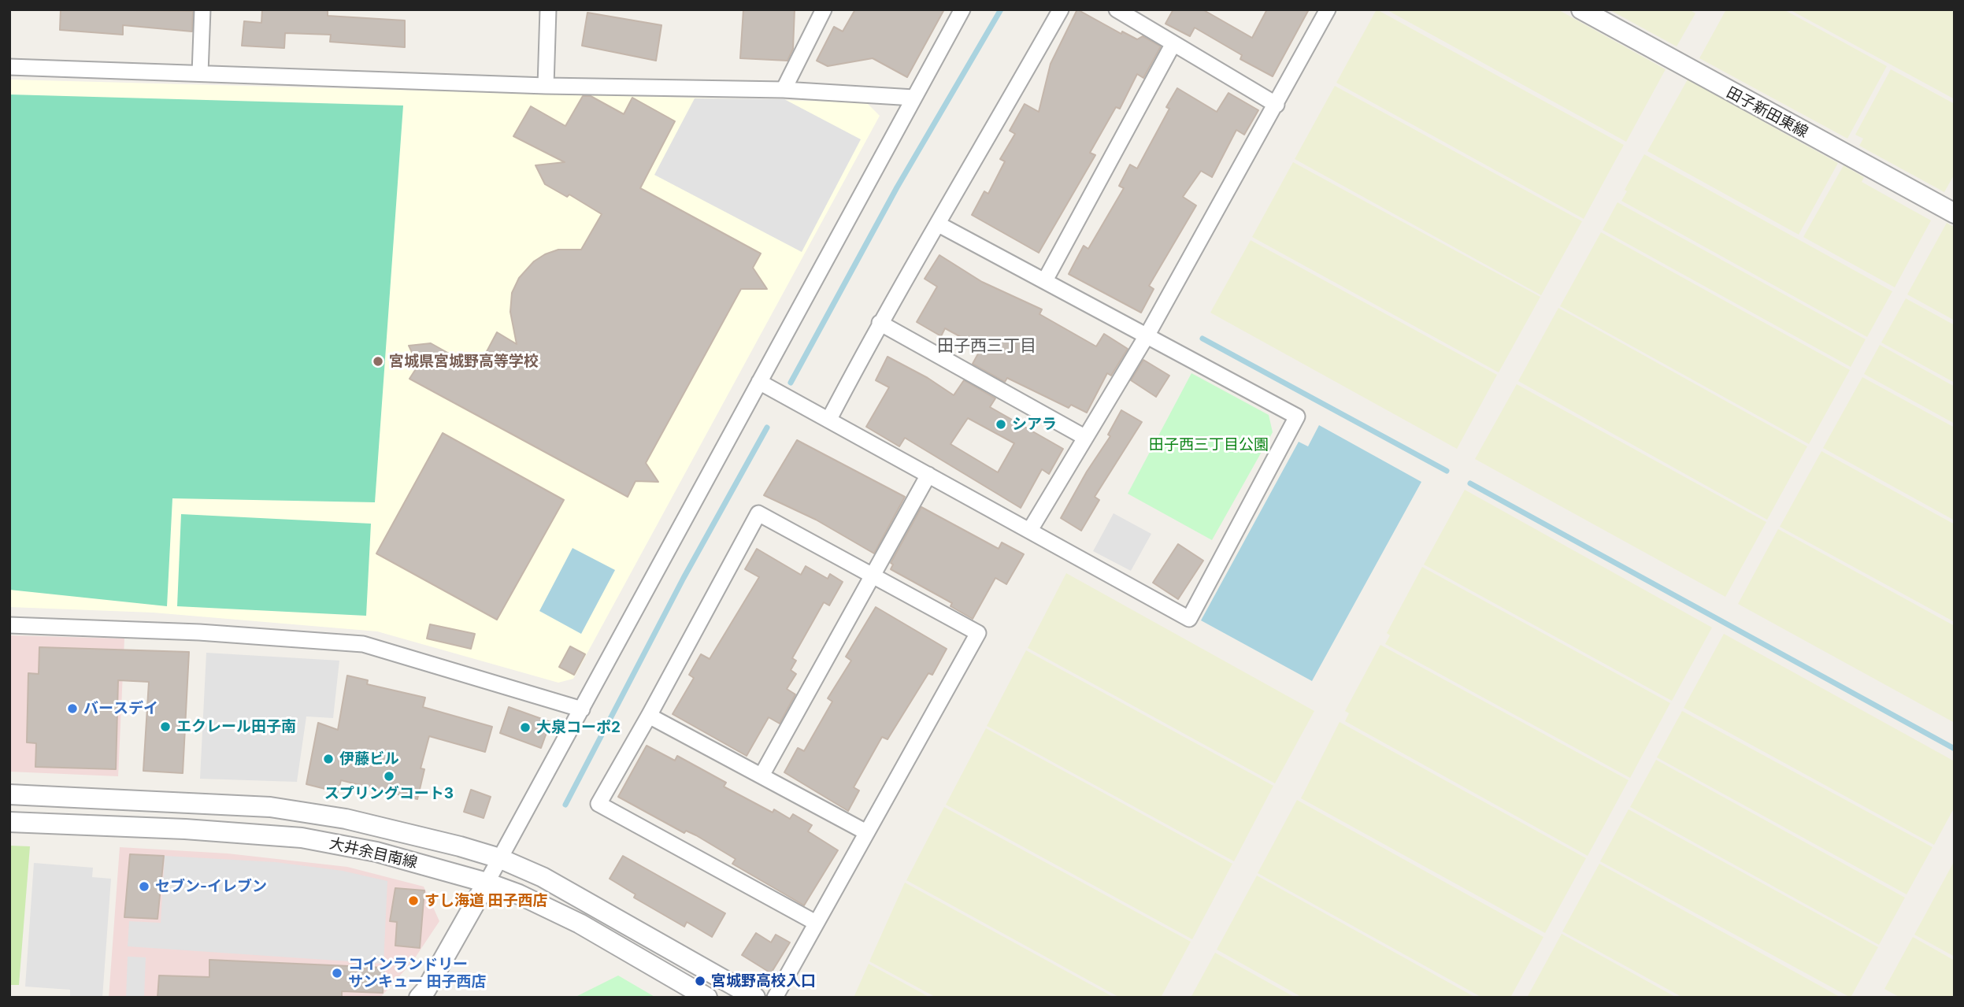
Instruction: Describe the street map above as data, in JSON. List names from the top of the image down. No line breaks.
{"streets":{"street":["田子新田東線","大井余目南線"]},"districts":["田子西三丁目"],"parks":["田子西三丁目公園"],"places":["宮城県宮城野高等学校","シアラ","バースデイ","エクレール田子南","大泉コーポ2","伊藤ビル","スプリングコート3","セブン-イレブン","すし海道 田子西店","コインランドリー サンキュー 田子西店","宮城野高校入口"]}
